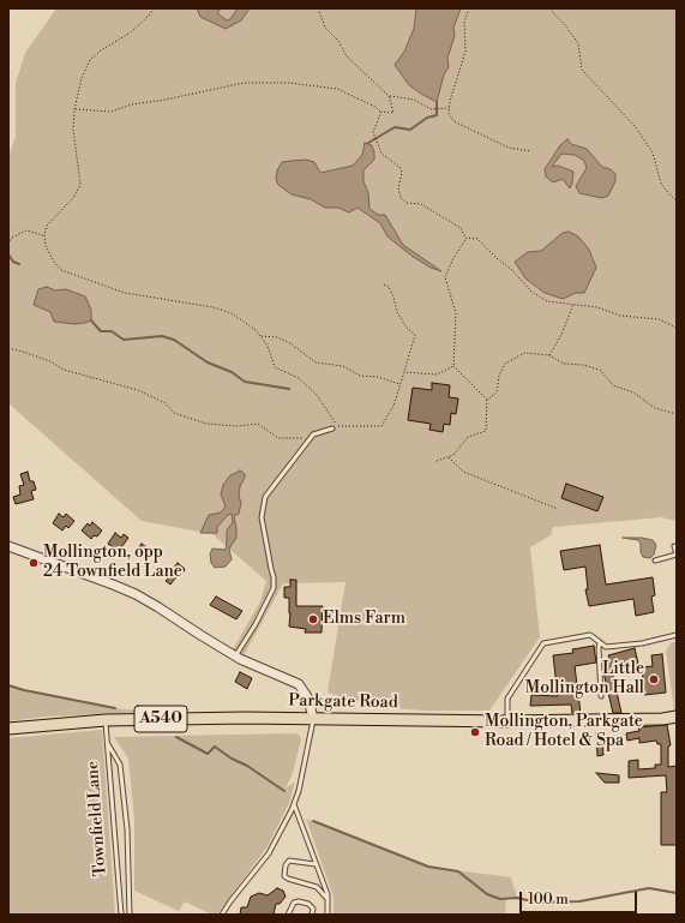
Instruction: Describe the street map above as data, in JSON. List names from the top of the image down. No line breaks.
{"streets":{"main road":["Parkgate Road","A540"],"lane":["Townfield Lane"]},"crossings":[["Parkgate Road","Townfield Lane"]],"places":["Mollington, opp 24 Townfield Lane","Elms Farm","Little Mollington Hall","Mollington, Parkgate Road / Hotel & Spa"],"scale_bar":"100 m"}
